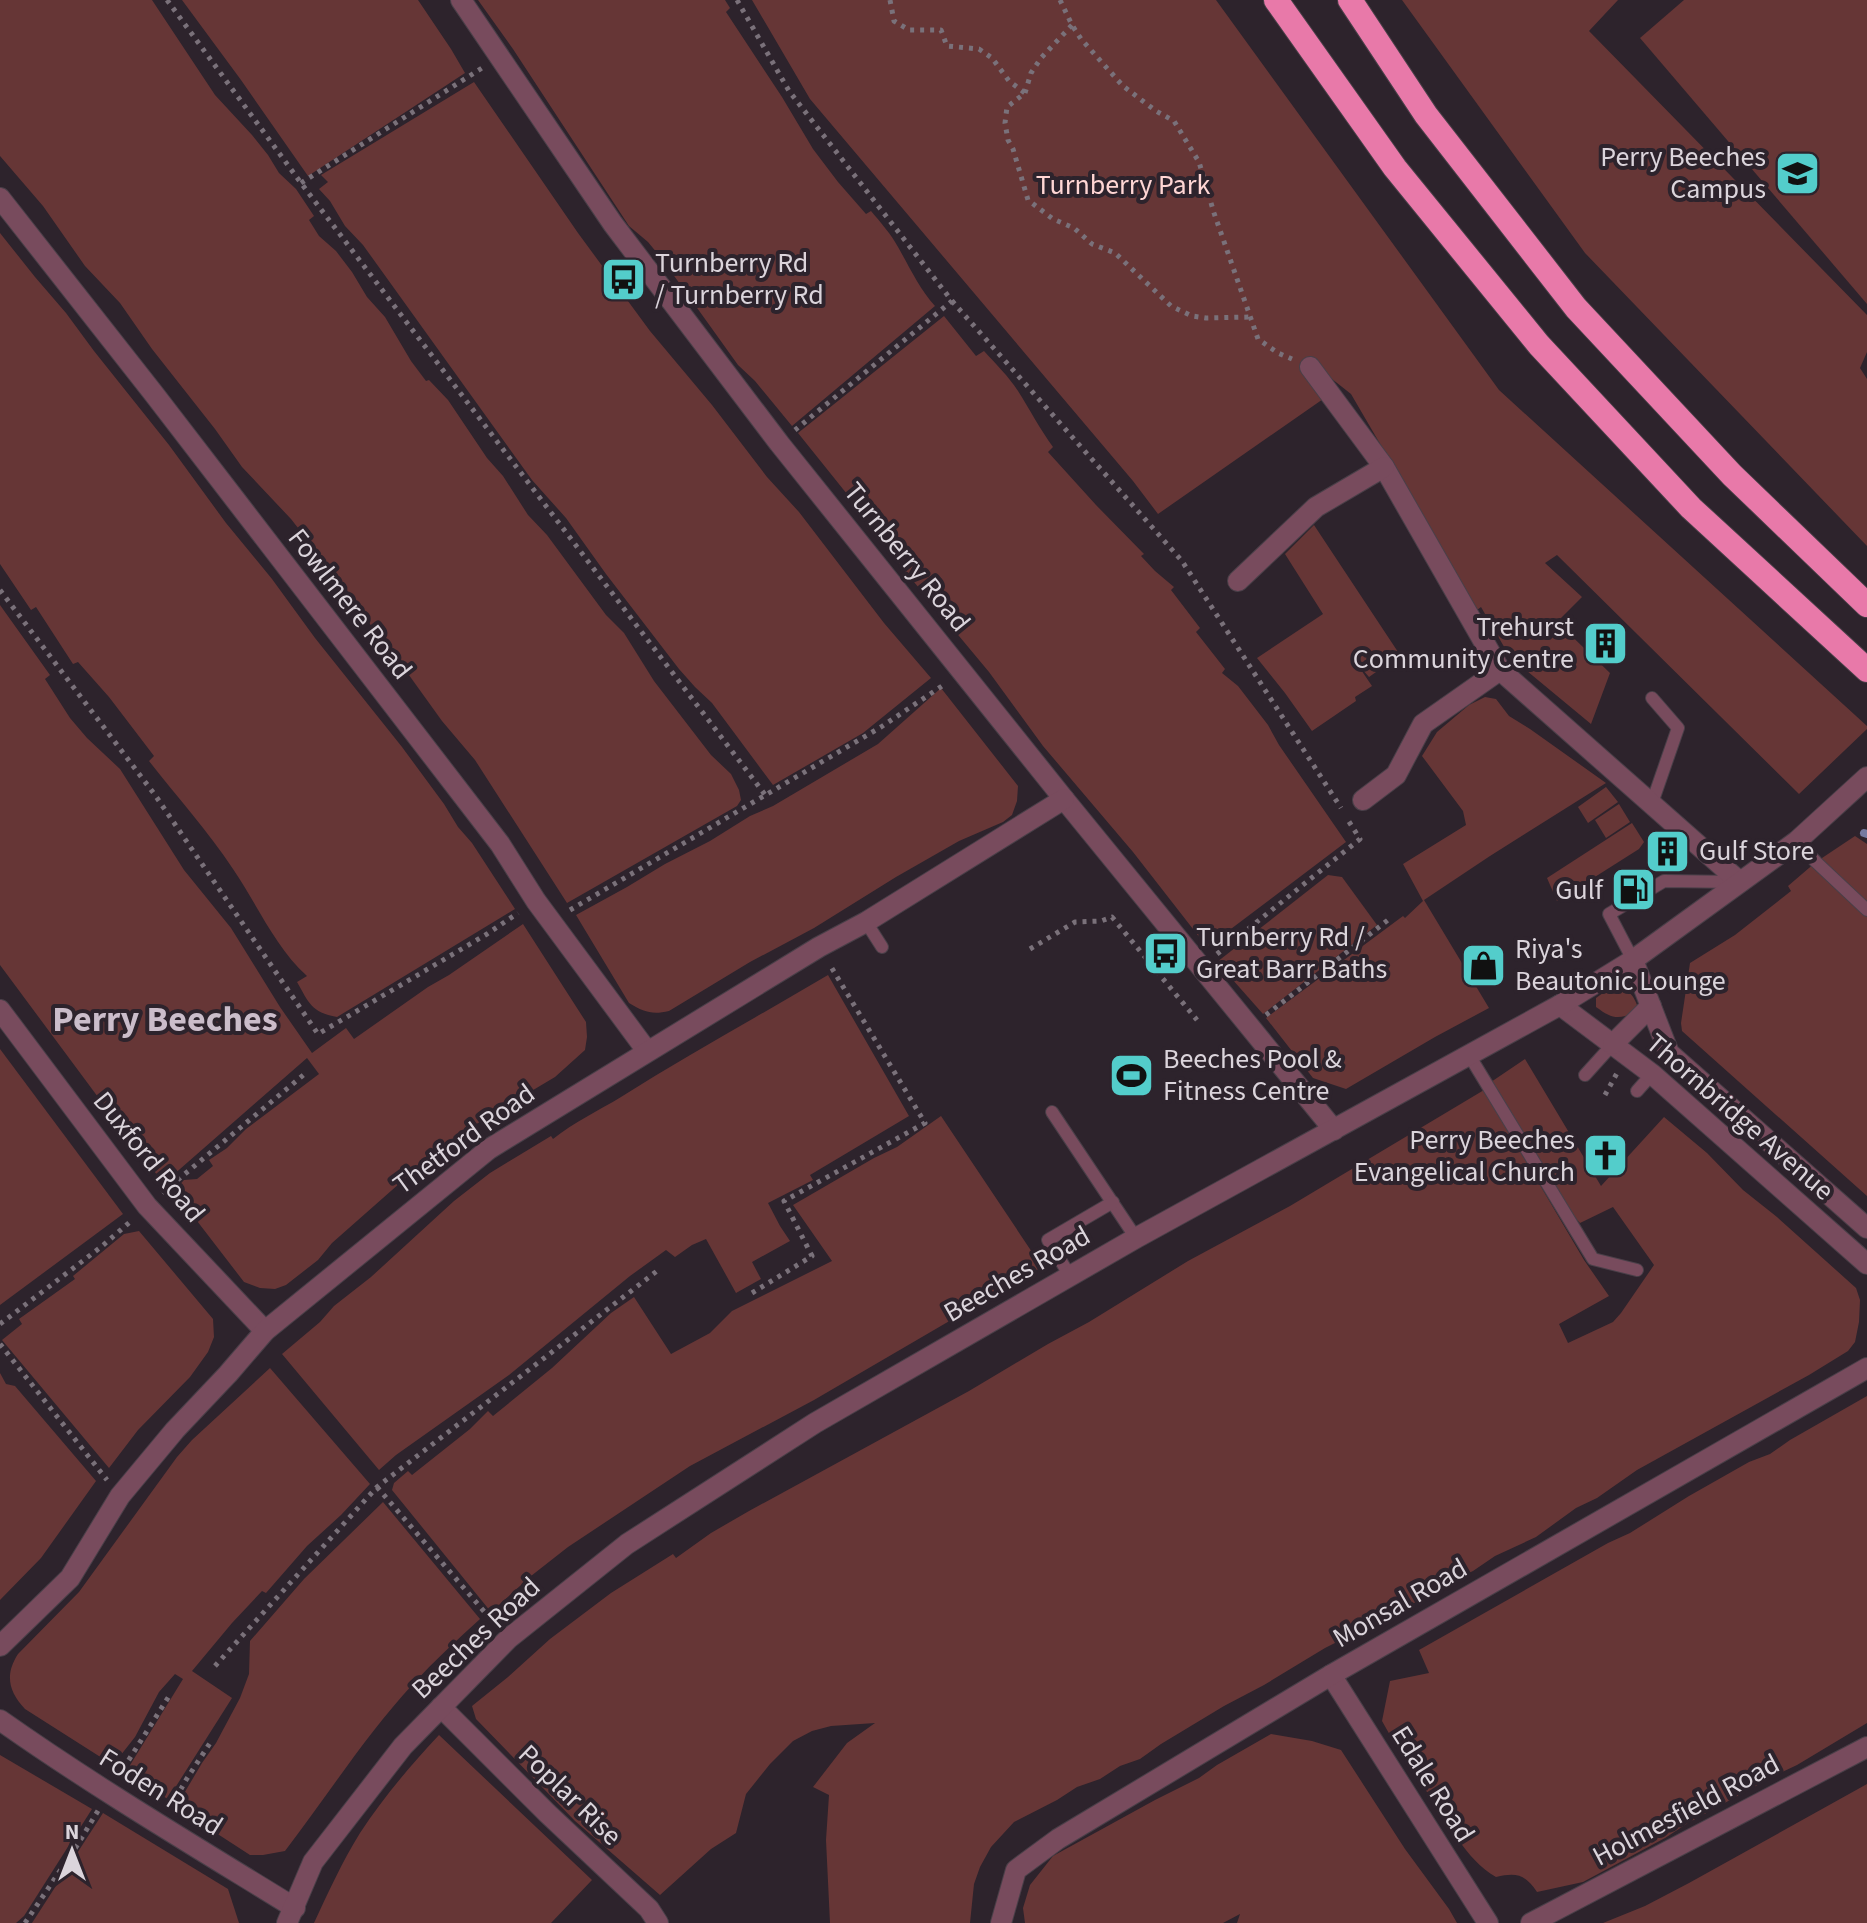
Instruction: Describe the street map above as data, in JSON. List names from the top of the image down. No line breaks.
{"streets":{"street":["Turnberry Road","Fowlmere Road","Thornbridge Avenue","Thetford Road","Duxford Road","Beeches Road","Monsal Road","Edale Road","Foden Road","Poplar Rise","Holmesfield Road"]},"crossings":[["Turnberry Road","Thetford Road"],["Turnberry Road","Beeches Road"],["Fowlmere Road","Thetford Road"],["Thornbridge Avenue","Beeches Road"],["Thetford Road","Duxford Road"],["Beeches Road","Foden Road"],["Beeches Road","Poplar Rise"],["Monsal Road","Edale Road"]],"districts":["Perry Beeches"],"parks":["Turnberry Park"],"places":{"school or university":["Perry Beeches Campus"],"bus stop":["Turnberry Rd / Turnberry Rd","Turnberry Rd / Great Barr Baths"],"building":["Trehurst Community Centre","Gulf Store"],"fuel station":["Gulf"],"shop":["Riya's Beautonic Lounge"],"sports":["Beeches Pool & Fitness Centre"],"church":["Perry Beeches Evangelical Church"]},"north":"top"}
